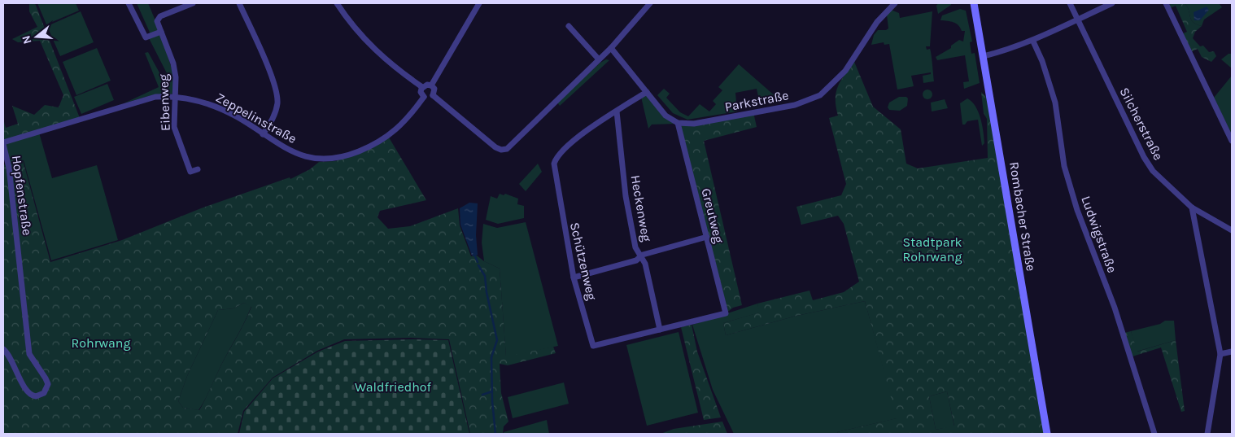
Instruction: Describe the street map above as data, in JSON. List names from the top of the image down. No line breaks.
{"streets":{"main road":["Rombacher Straße"],"street":["Parkstraße","Eibenweg","Zeppelinstraße","Silcherstraße","Hopfenstraße","Heckenweg","Greutweg","Ludwigstraße","Schützenweg"]},"crossings":[["Parkstraße","Greutweg"],["Eibenweg","Zeppelinstraße"],["Zeppelinstraße","Hopfenstraße"],["Heckenweg","Schützenweg"],["Greutweg","Schützenweg"]],"parks":["Stadtpark Rohrwang","Rohrwang","Waldfriedhof"],"north":"left"}
